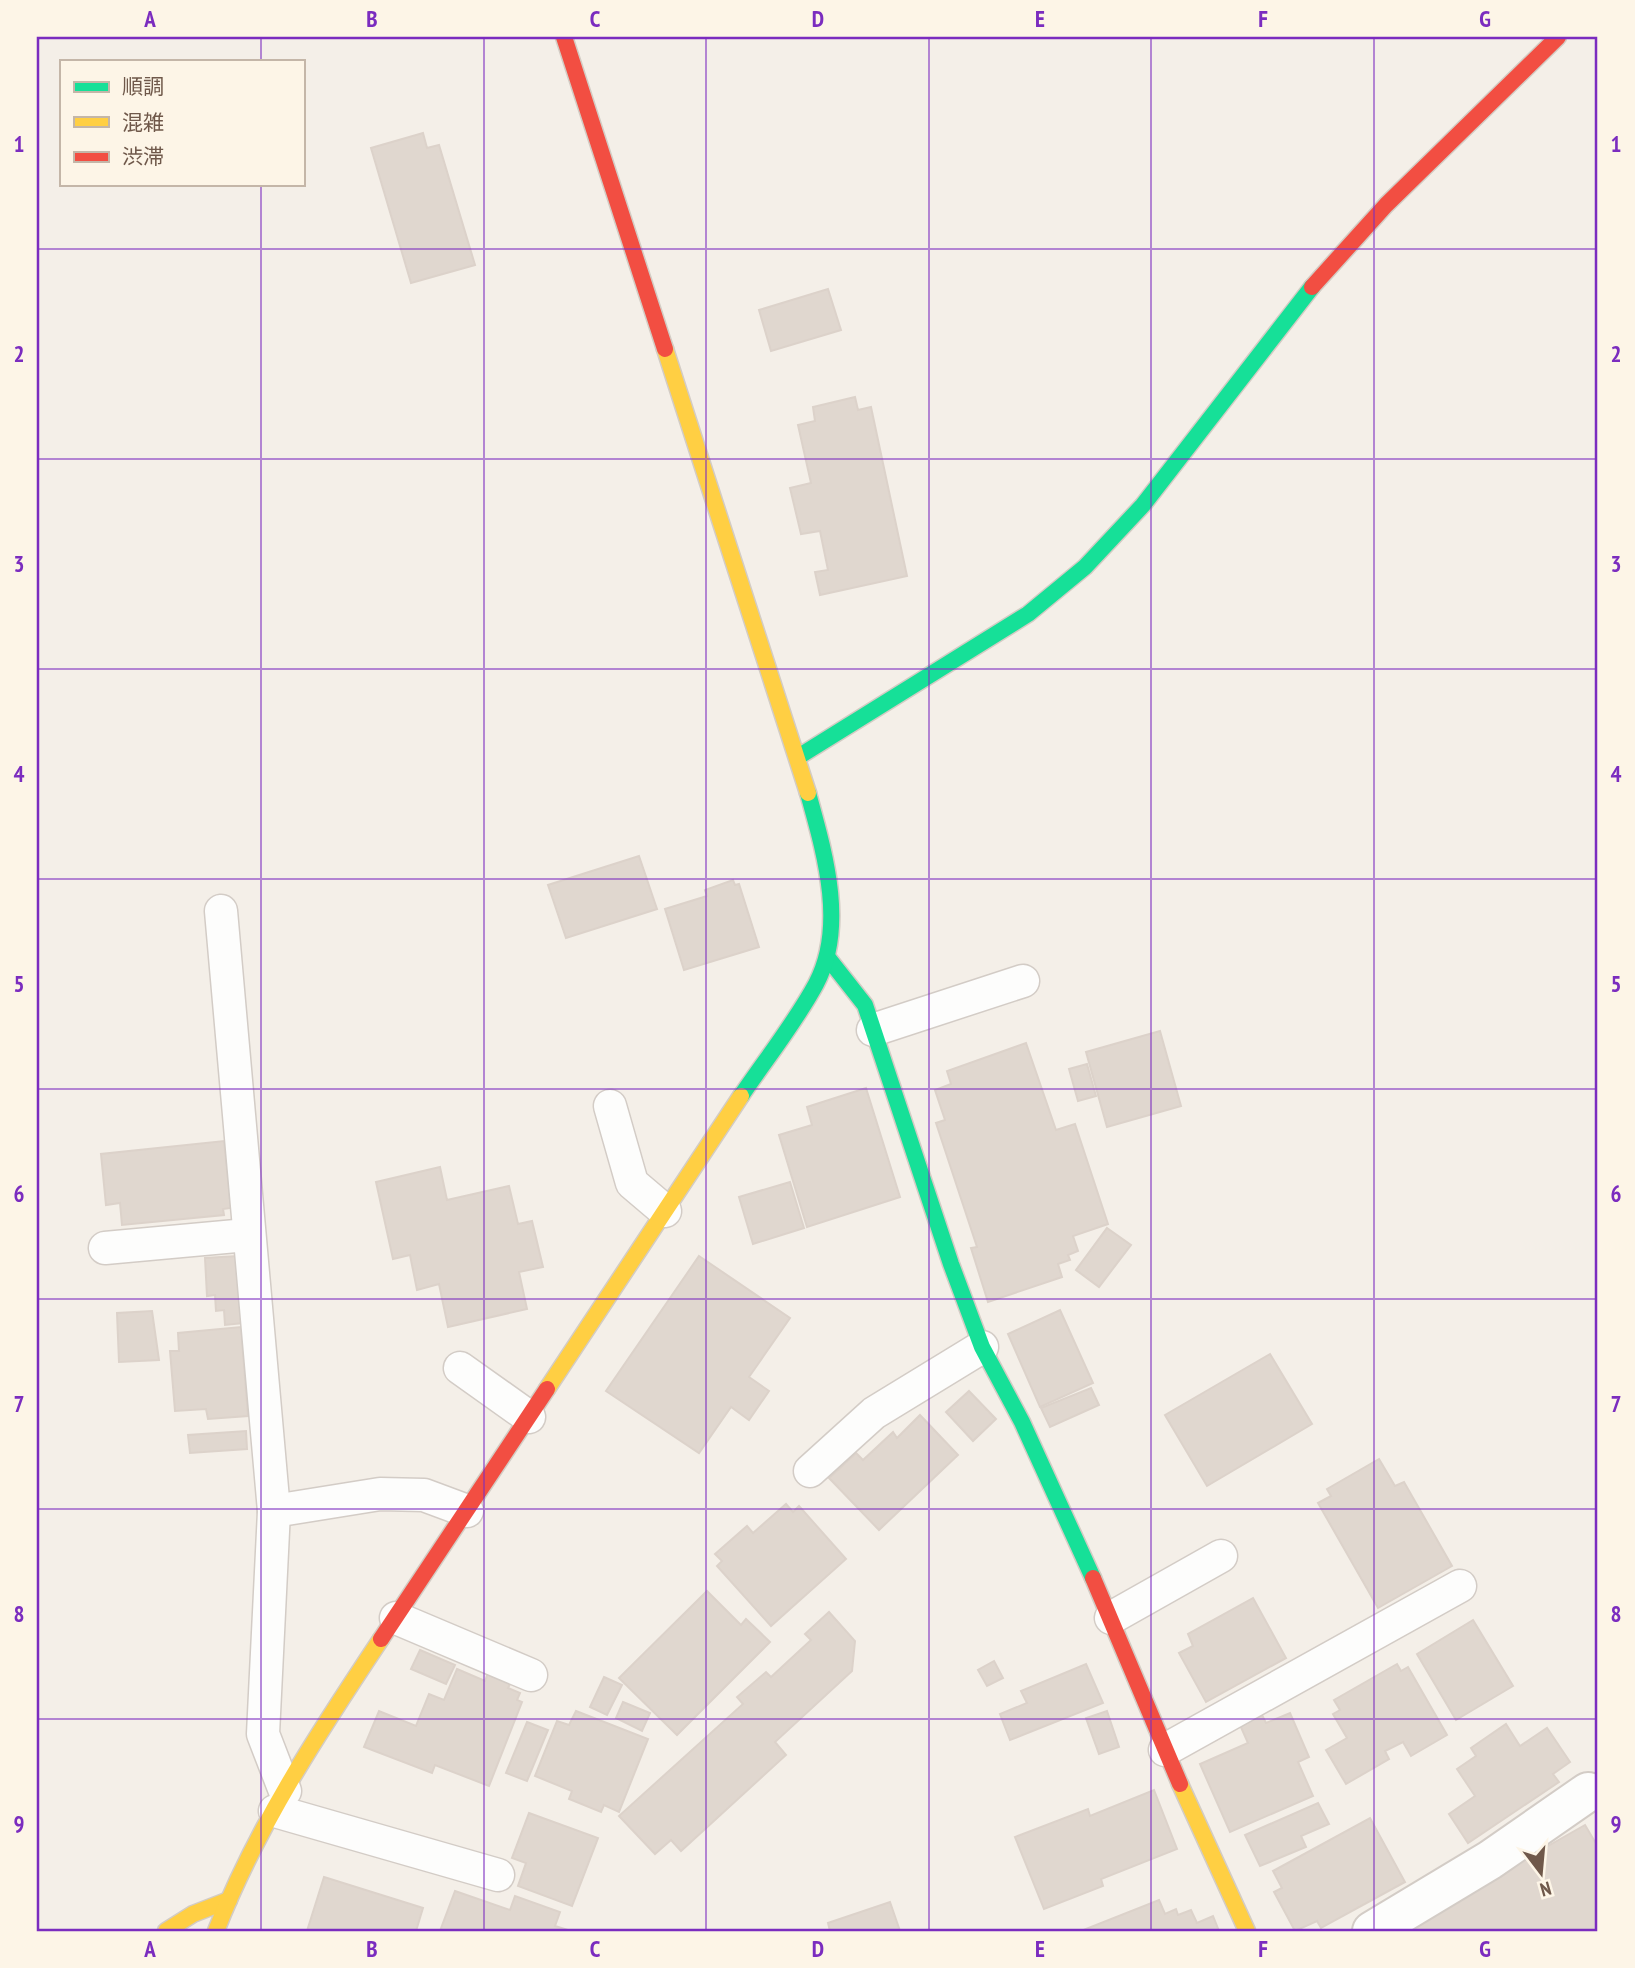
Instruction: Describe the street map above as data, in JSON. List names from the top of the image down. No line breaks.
{"legend":["順調","混雑","渋滞"],"north":"bottom","grid":{"columns":["A","B","C","D","E","F","G"],"rows":["1","2","3","4","5","6","7","8","9"]}}
